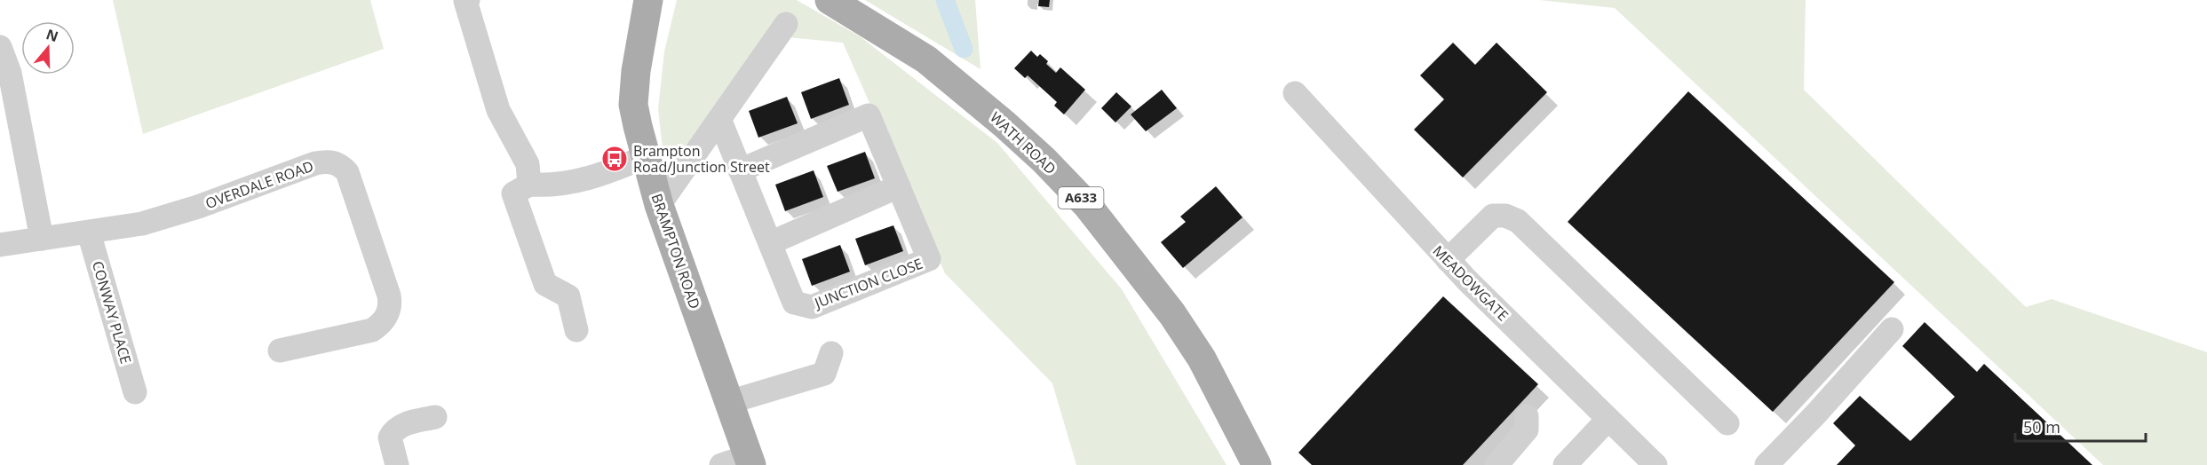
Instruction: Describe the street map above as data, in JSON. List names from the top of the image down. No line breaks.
{"streets":{"main road":["WATH ROAD","A633","BRAMPTON ROAD"],"street":["OVERDALE ROAD","JUNCTION CLOSE","MEADOWGATE","CONWAY PLACE"]},"crossings":[["OVERDALE ROAD","CONWAY PLACE"]],"places":{"bus stop":["Brampton Road/Junction Street"]},"scale_bar":"50 m","north":"top"}
